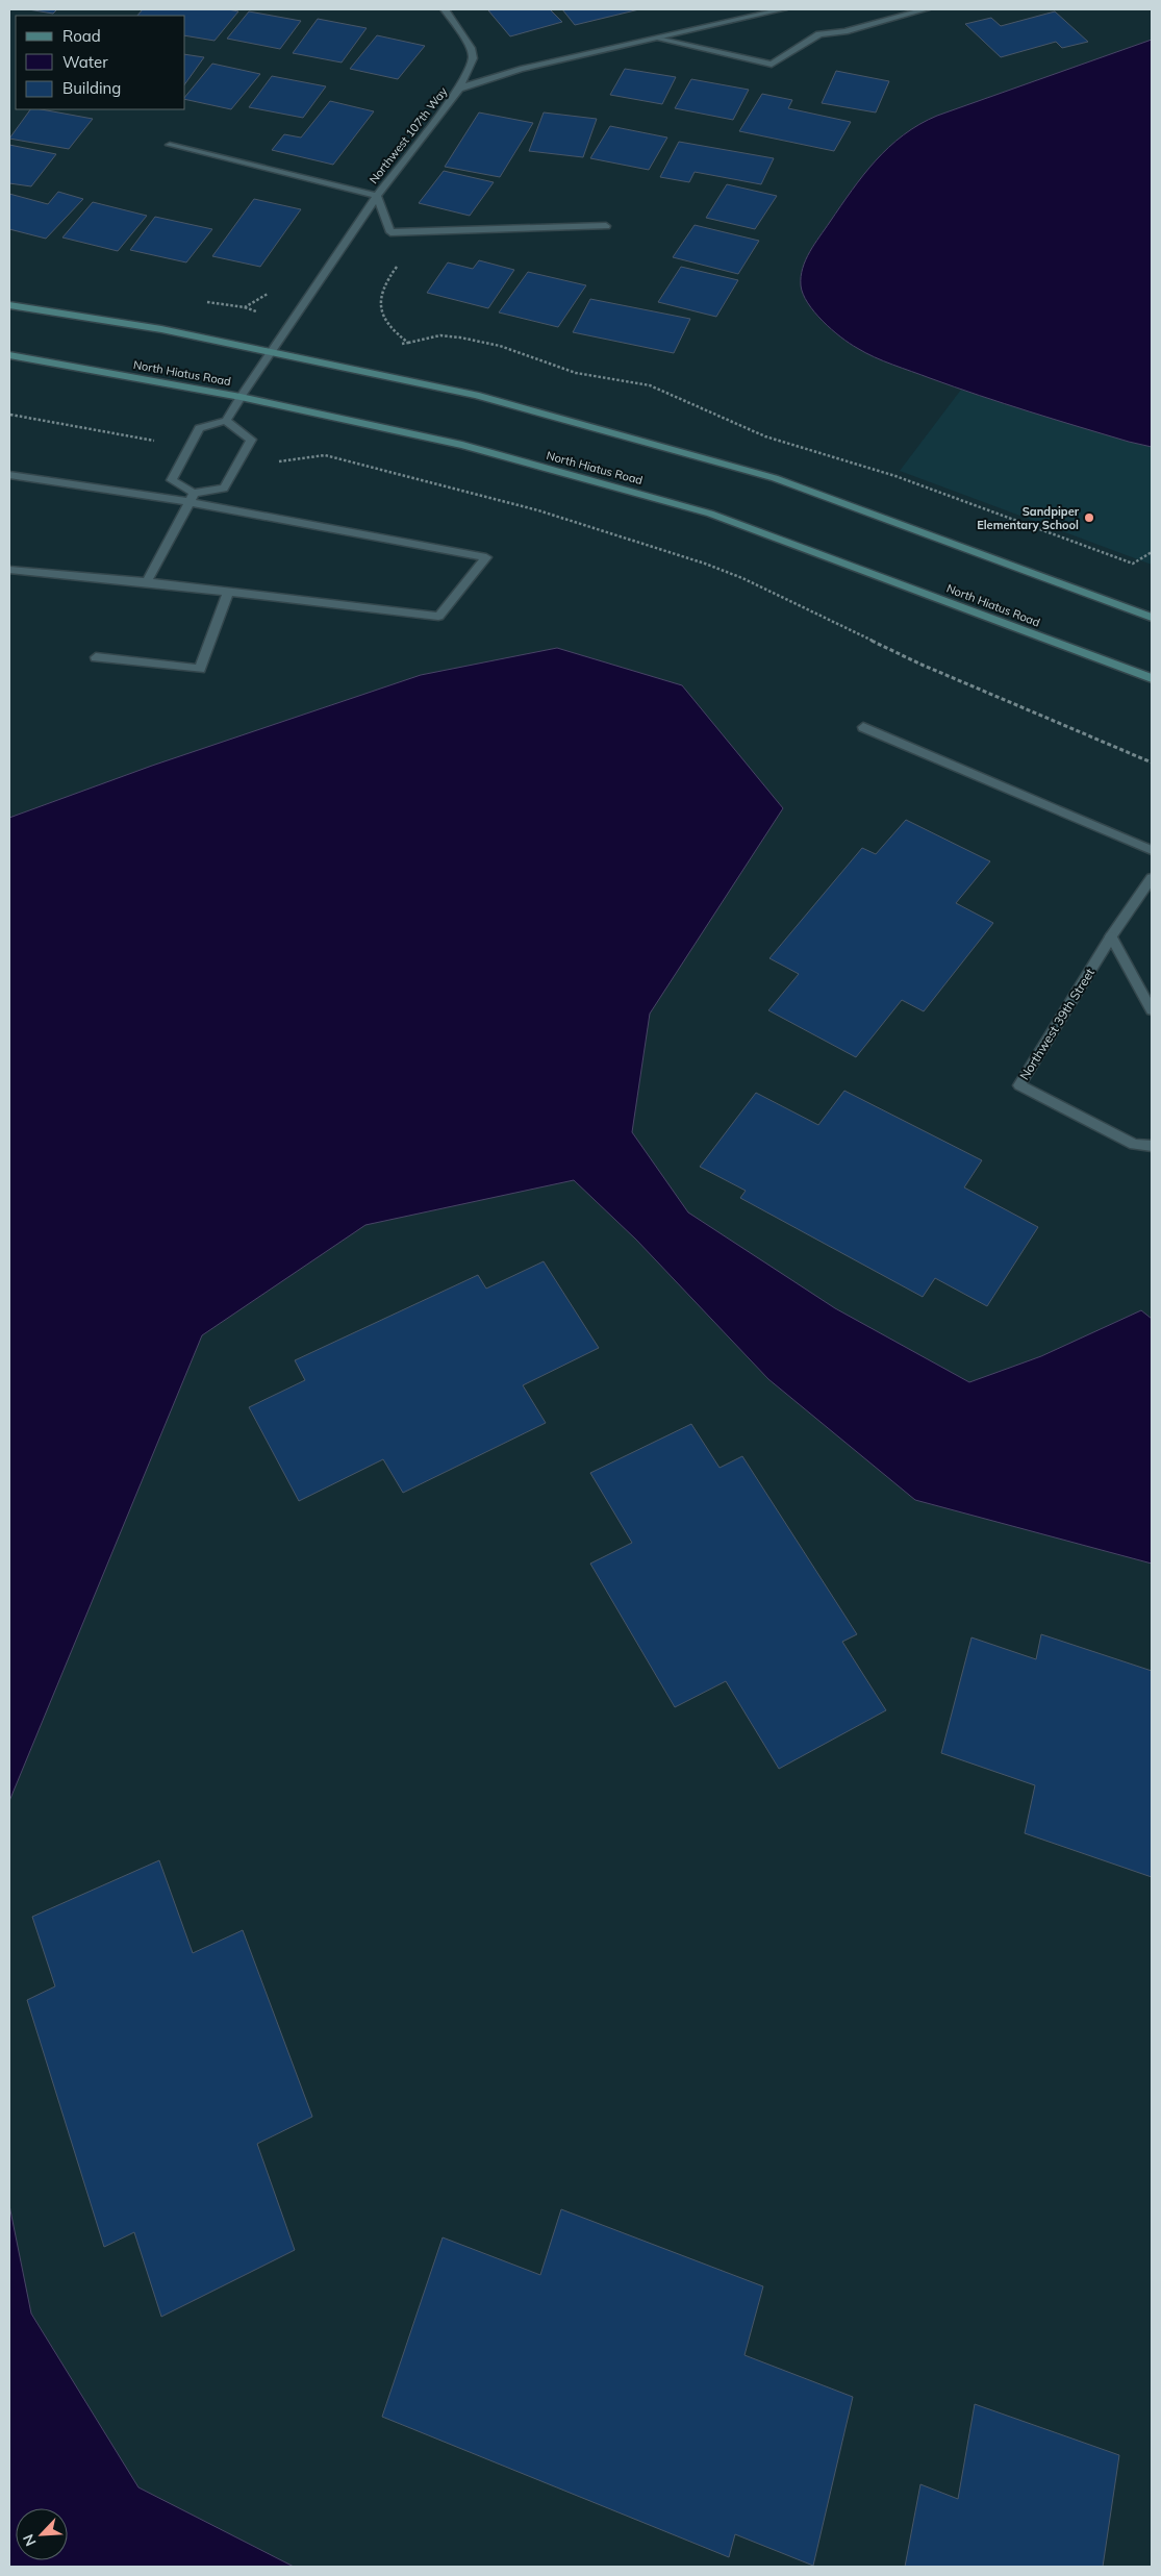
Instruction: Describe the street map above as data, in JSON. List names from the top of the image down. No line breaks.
{"streets":{"main road":["North Hiatus Road"],"street":["Northwest 107th Way","Northwest 39th Street"]},"crossings":[["Northwest 107th Way","North Hiatus Road"]],"places":["Sandpiper Elementary School"],"legend":["Road","Water","Building"],"north":"bottom left"}
